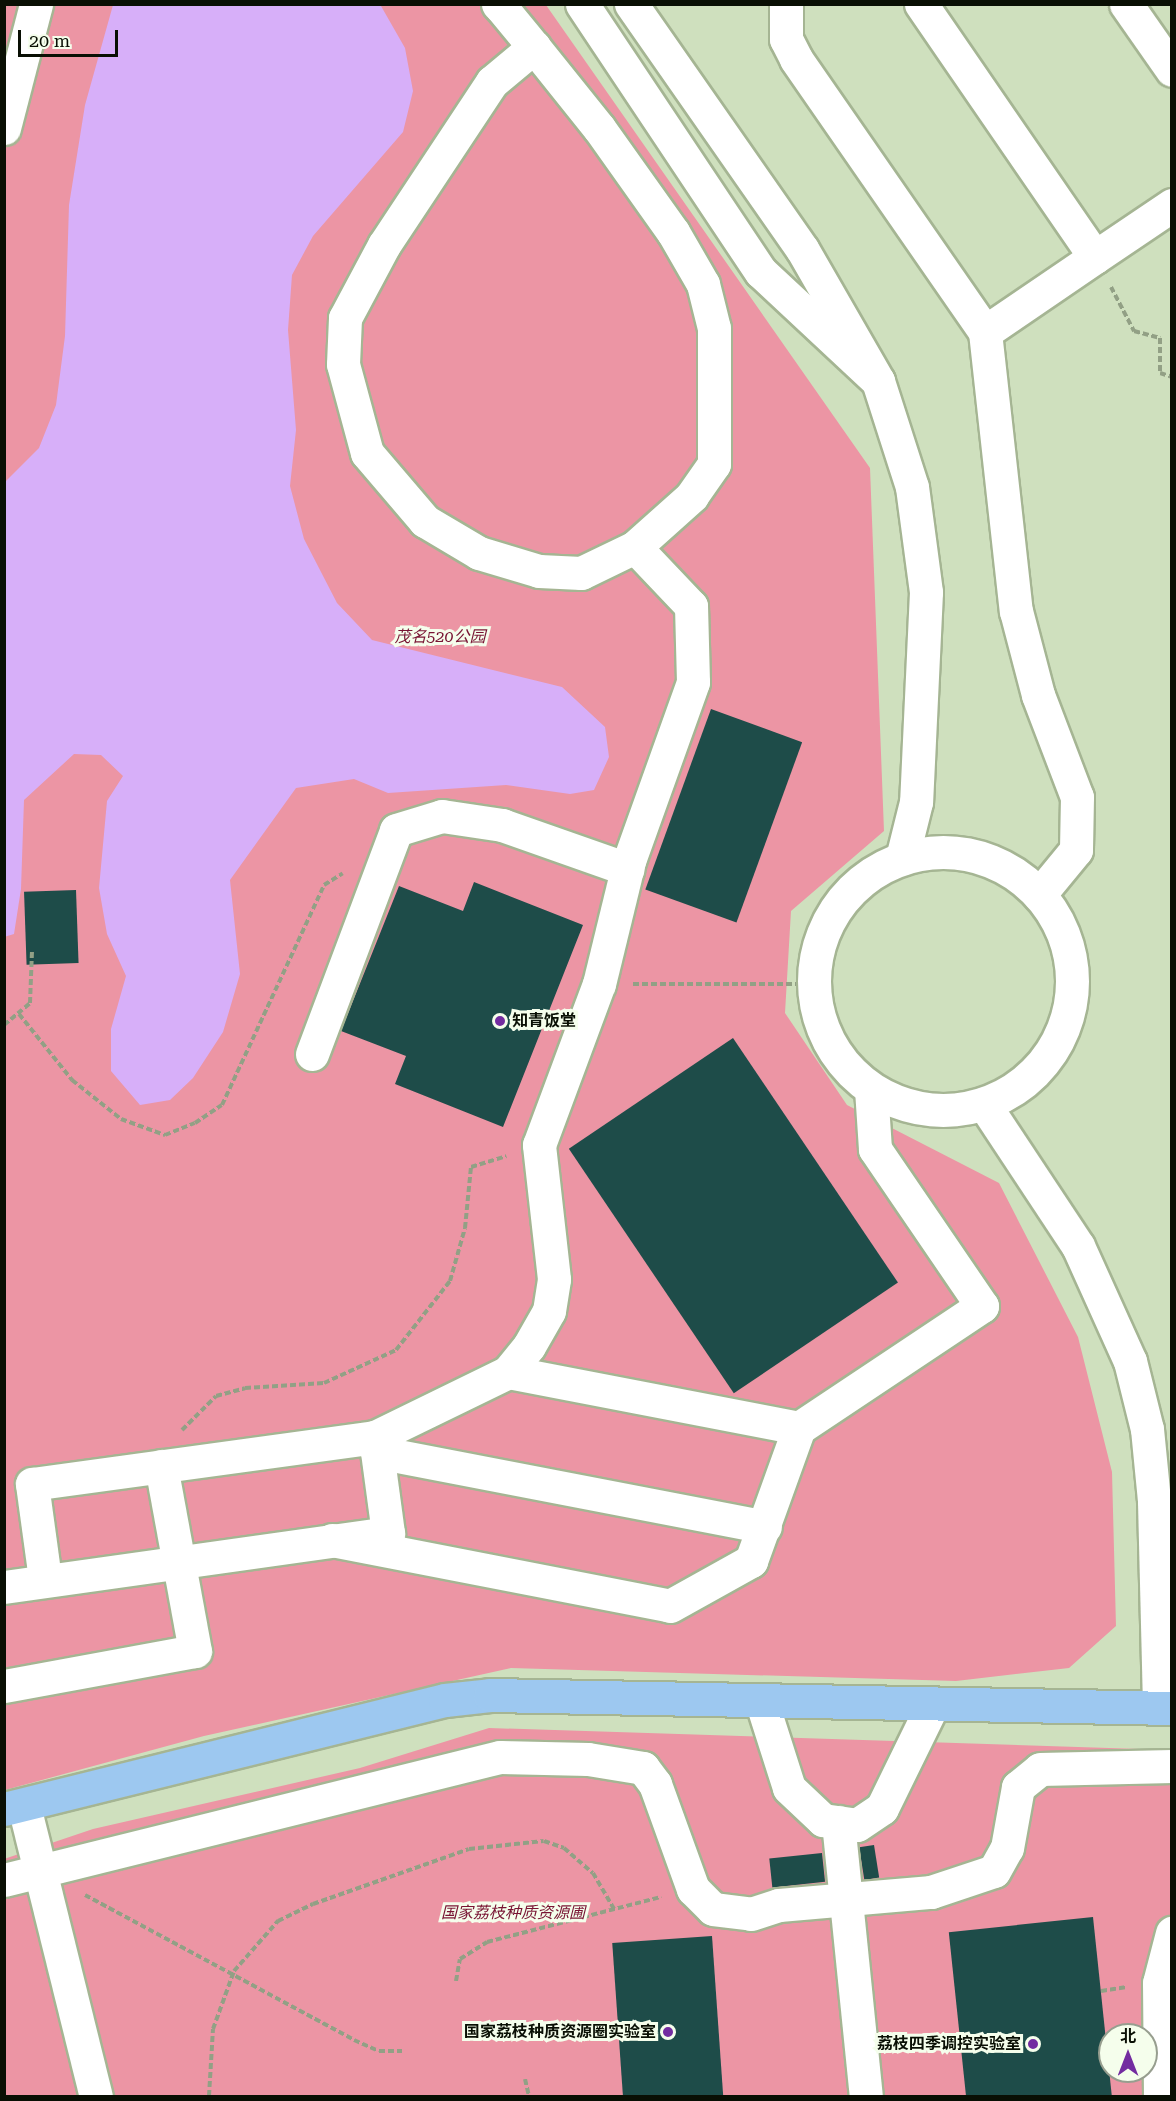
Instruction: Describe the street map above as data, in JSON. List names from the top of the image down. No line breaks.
{"parks":["茂名520公园","国家荔枝种质资源圃"],"places":["知青饭堂","国家荔枝种质资源圈实验室","荔枝四季调控实验室"],"scale_bar":"20 m","north":"top"}
